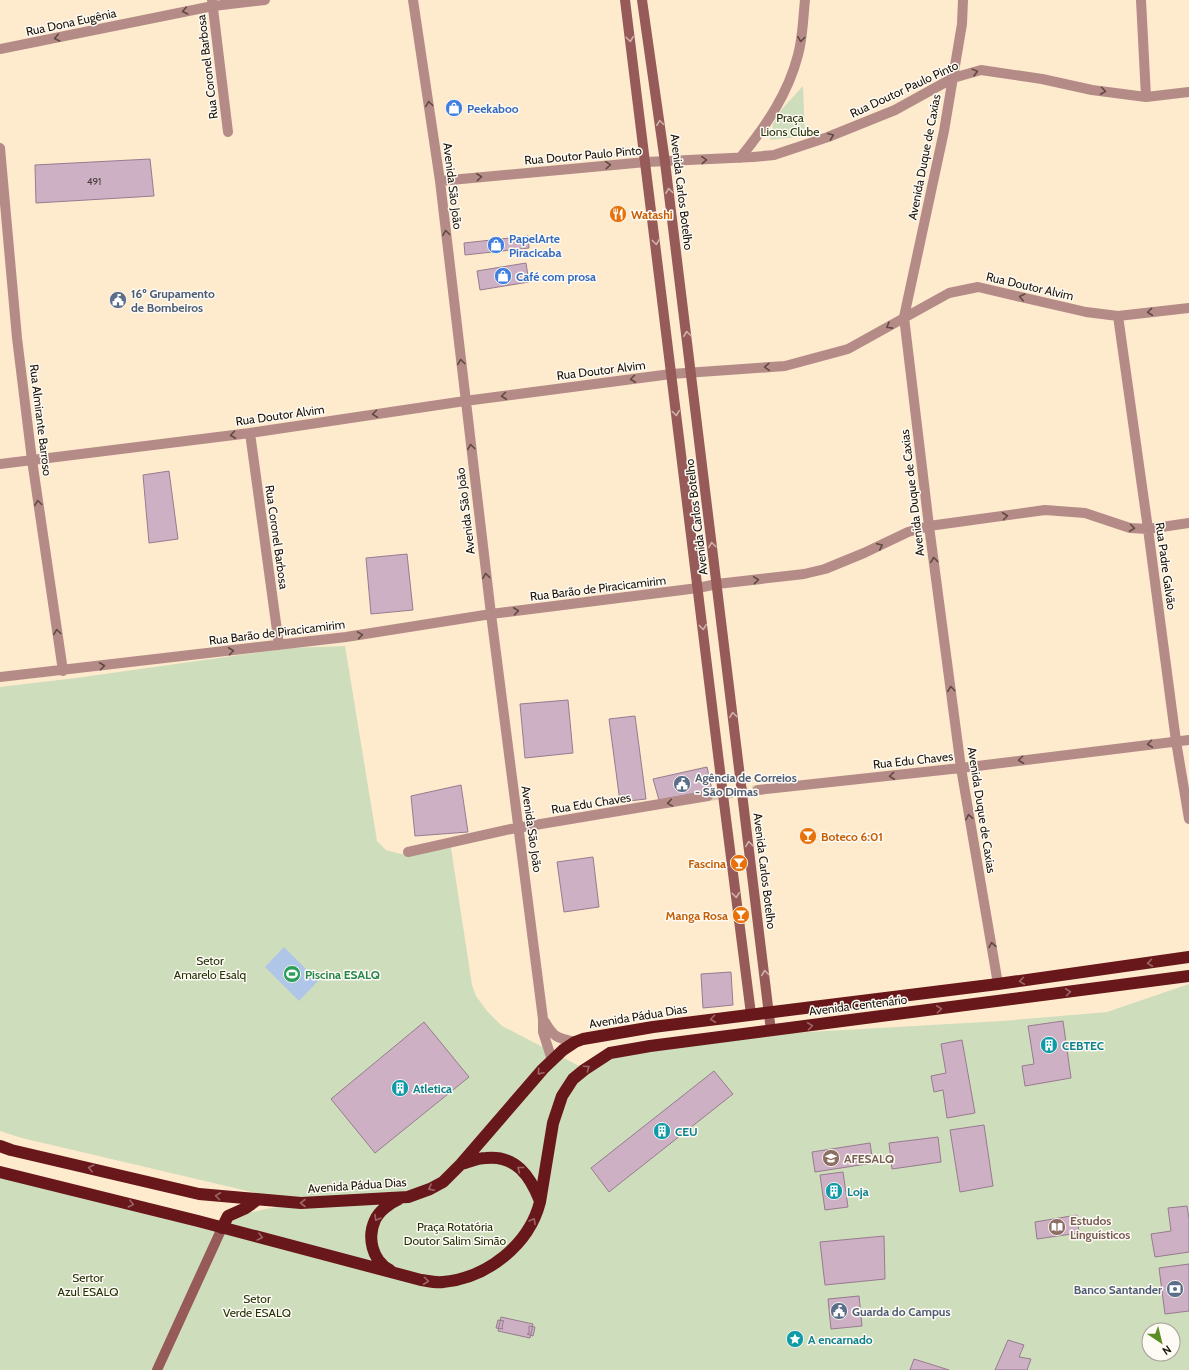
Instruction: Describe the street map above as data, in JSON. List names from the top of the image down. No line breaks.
{"streets":{"highway":["Avenida Centenário","Avenida Pádua Dias"],"main road":["Avenida Carlos Botelho"],"street":["Rua Dona Eugênia","Rua Coronel Barbosa","Rua Doutor Paulo Pinto","Avenida Duque de Caxias","Avenida São João","Rua Doutor Alvim","Rua Almirante Barroso","Rua Padre Galvão","Rua Barão de Piracicamirim","Rua Edu Chaves"]},"crossings":[["Rua Dona Eugênia","Rua Coronel Barbosa"],["Rua Coronel Barbosa","Rua Doutor Alvim"],["Rua Coronel Barbosa","Rua Barão de Piracicamirim"],["Rua Doutor Paulo Pinto","Avenida Duque de Caxias"],["Rua Doutor Paulo Pinto","Avenida São João"],["Rua Doutor Paulo Pinto","Avenida Carlos Botelho"],["Avenida Duque de Caxias","Rua Doutor Alvim"],["Avenida Duque de Caxias","Rua Barão de Piracicamirim"],["Avenida Duque de Caxias","Rua Edu Chaves"],["Avenida Duque de Caxias","Avenida Centenário"],["Avenida São João","Rua Doutor Alvim"],["Avenida São João","Rua Barão de Piracicamirim"],["Avenida São João","Rua Edu Chaves"],["Avenida São João","Avenida Pádua Dias"],["Avenida Carlos Botelho","Rua Doutor Alvim"],["Avenida Carlos Botelho","Rua Barão de Piracicamirim"],["Avenida Carlos Botelho","Avenida Centenário"],["Avenida Carlos Botelho","Avenida Pádua Dias"],["Rua Doutor Alvim","Rua Almirante Barroso"],["Rua Doutor Alvim","Rua Padre Galvão"],["Rua Almirante Barroso","Rua Barão de Piracicamirim"],["Rua Padre Galvão","Rua Barão de Piracicamirim"],["Rua Padre Galvão","Rua Edu Chaves"],["Avenida Centenário","Avenida Pádua Dias"]],"one_way":["Rua Dona Eugênia","Rua Doutor Paulo Pinto","Avenida Duque de Caxias","Avenida São João","Rua Doutor Alvim","Rua Almirante Barroso","Rua Barão de Piracicamirim","Rua Edu Chaves"],"parks":["Praça Lions Clube","Setor Amarelo Esalq","Praça Rotatória Doutor Salim Simão","Sertor Azul ESALQ","Setor Verde ESALQ"],"places":{"shop":["Peekaboo","PapelArte Piracicaba","Café com prosa"],"restaurant":["Watashi"],"public building":["16º Grupamento de Bombeiros","Agência de Correios - São Dimas","Guarda do Campus"],"bar":["Boteco 6:01","Fascina","Manga Rosa"],"sports":["Piscina ESALQ"],"building":["CEBTEC","Atletica","CEU","Loja"],"school or university":["AFESALQ"],"library":["Estudos Linguísticos"],"bank":["Banco Santander"],"place":["A encarnado"]},"house_numbers":["491"],"north":"bottom right"}
